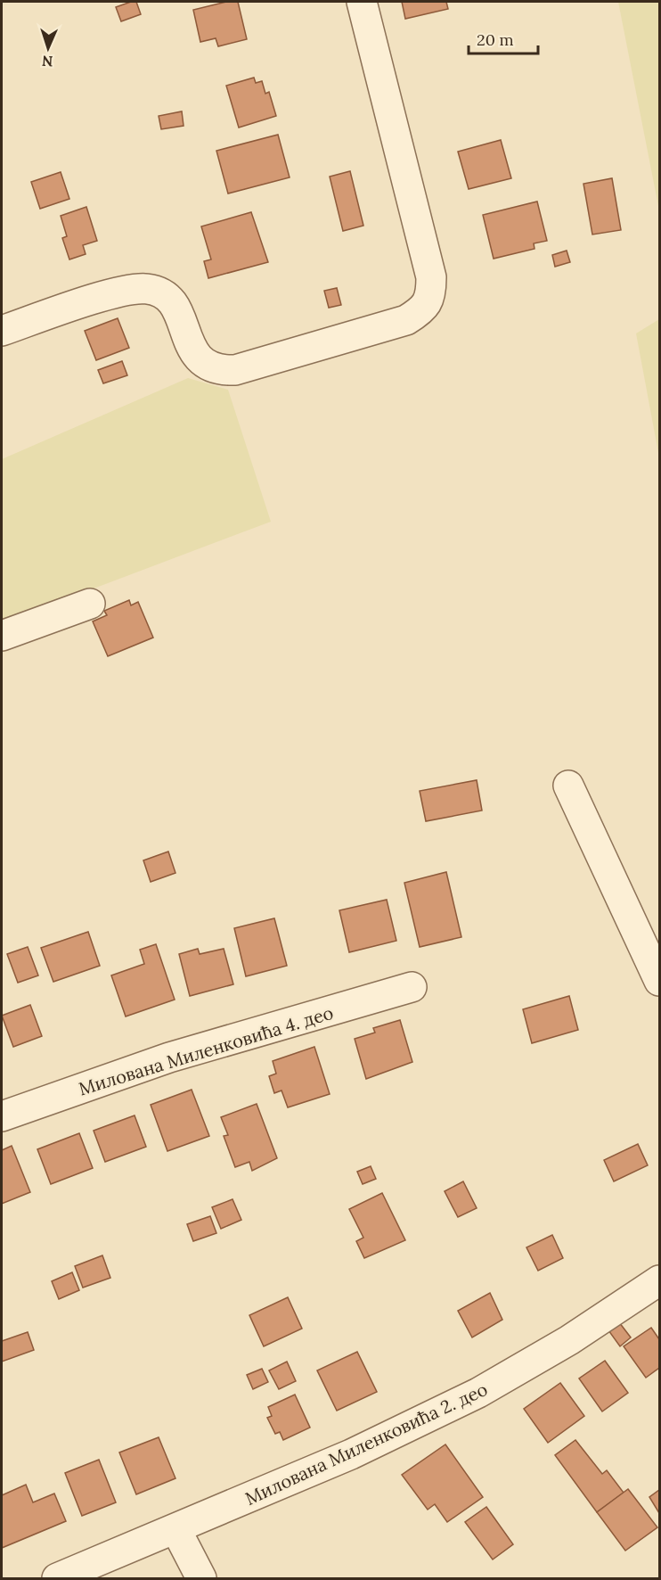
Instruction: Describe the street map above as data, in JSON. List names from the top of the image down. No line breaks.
{"streets":{"street":["Милована Миленковића 4. део","Милована Миленковића 2. део"]},"scale_bar":"20 m","north":"bottom"}
